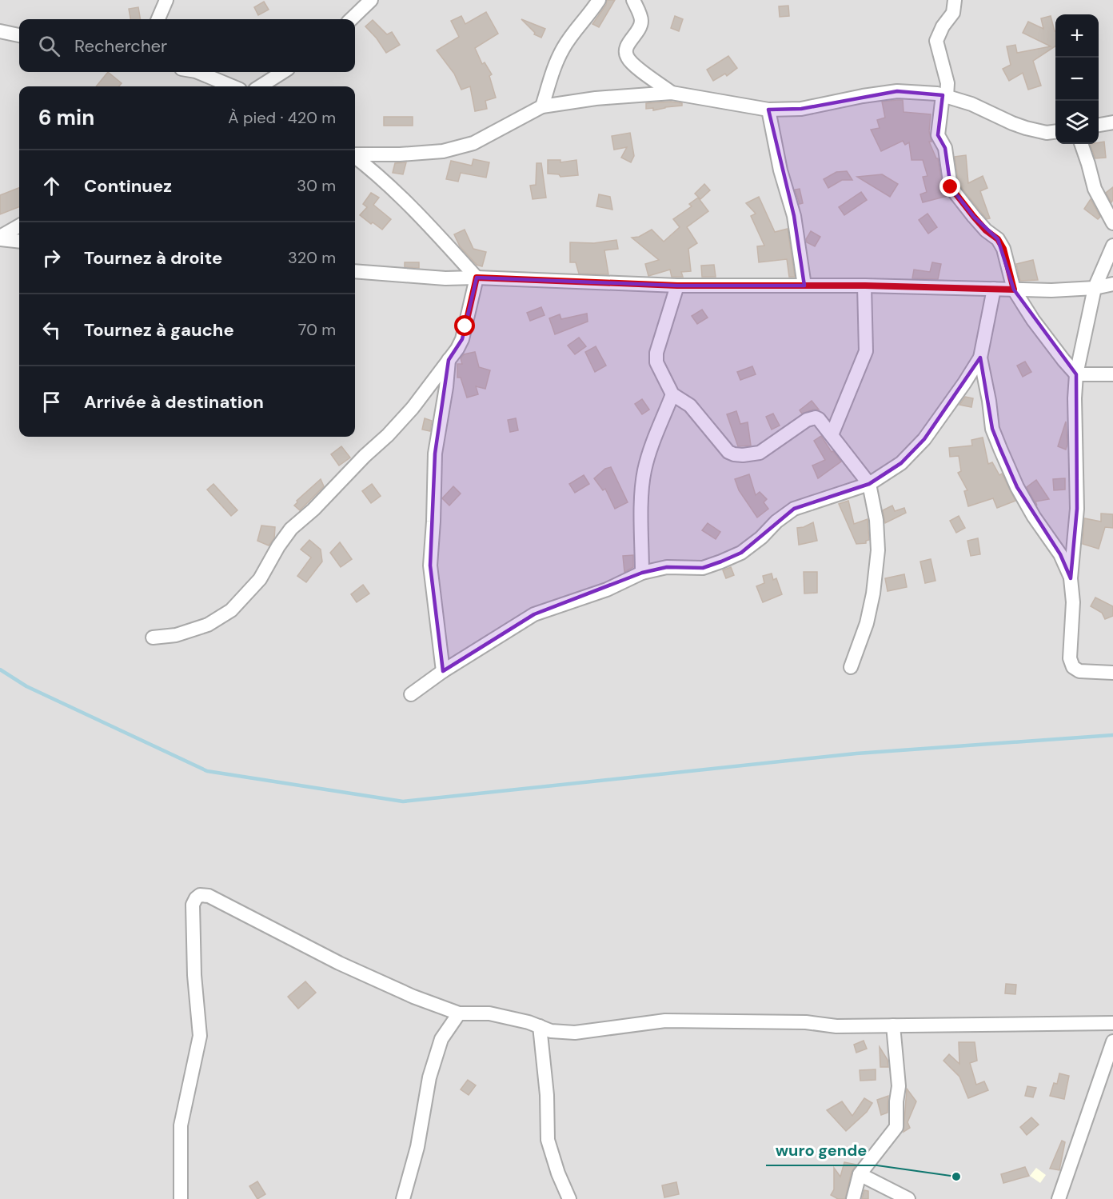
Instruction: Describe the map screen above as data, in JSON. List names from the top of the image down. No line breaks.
{"places":["wuro gende"],"page":{"map_buttons":["+","−"],"search":"Rechercher","heading":["6 min","À pied · 420 m"],"list":[["Continuez","30 m"],["Tournez à droite","320 m"],["Tournez à gauche","70 m"],"Arrivée à destination"]}}
